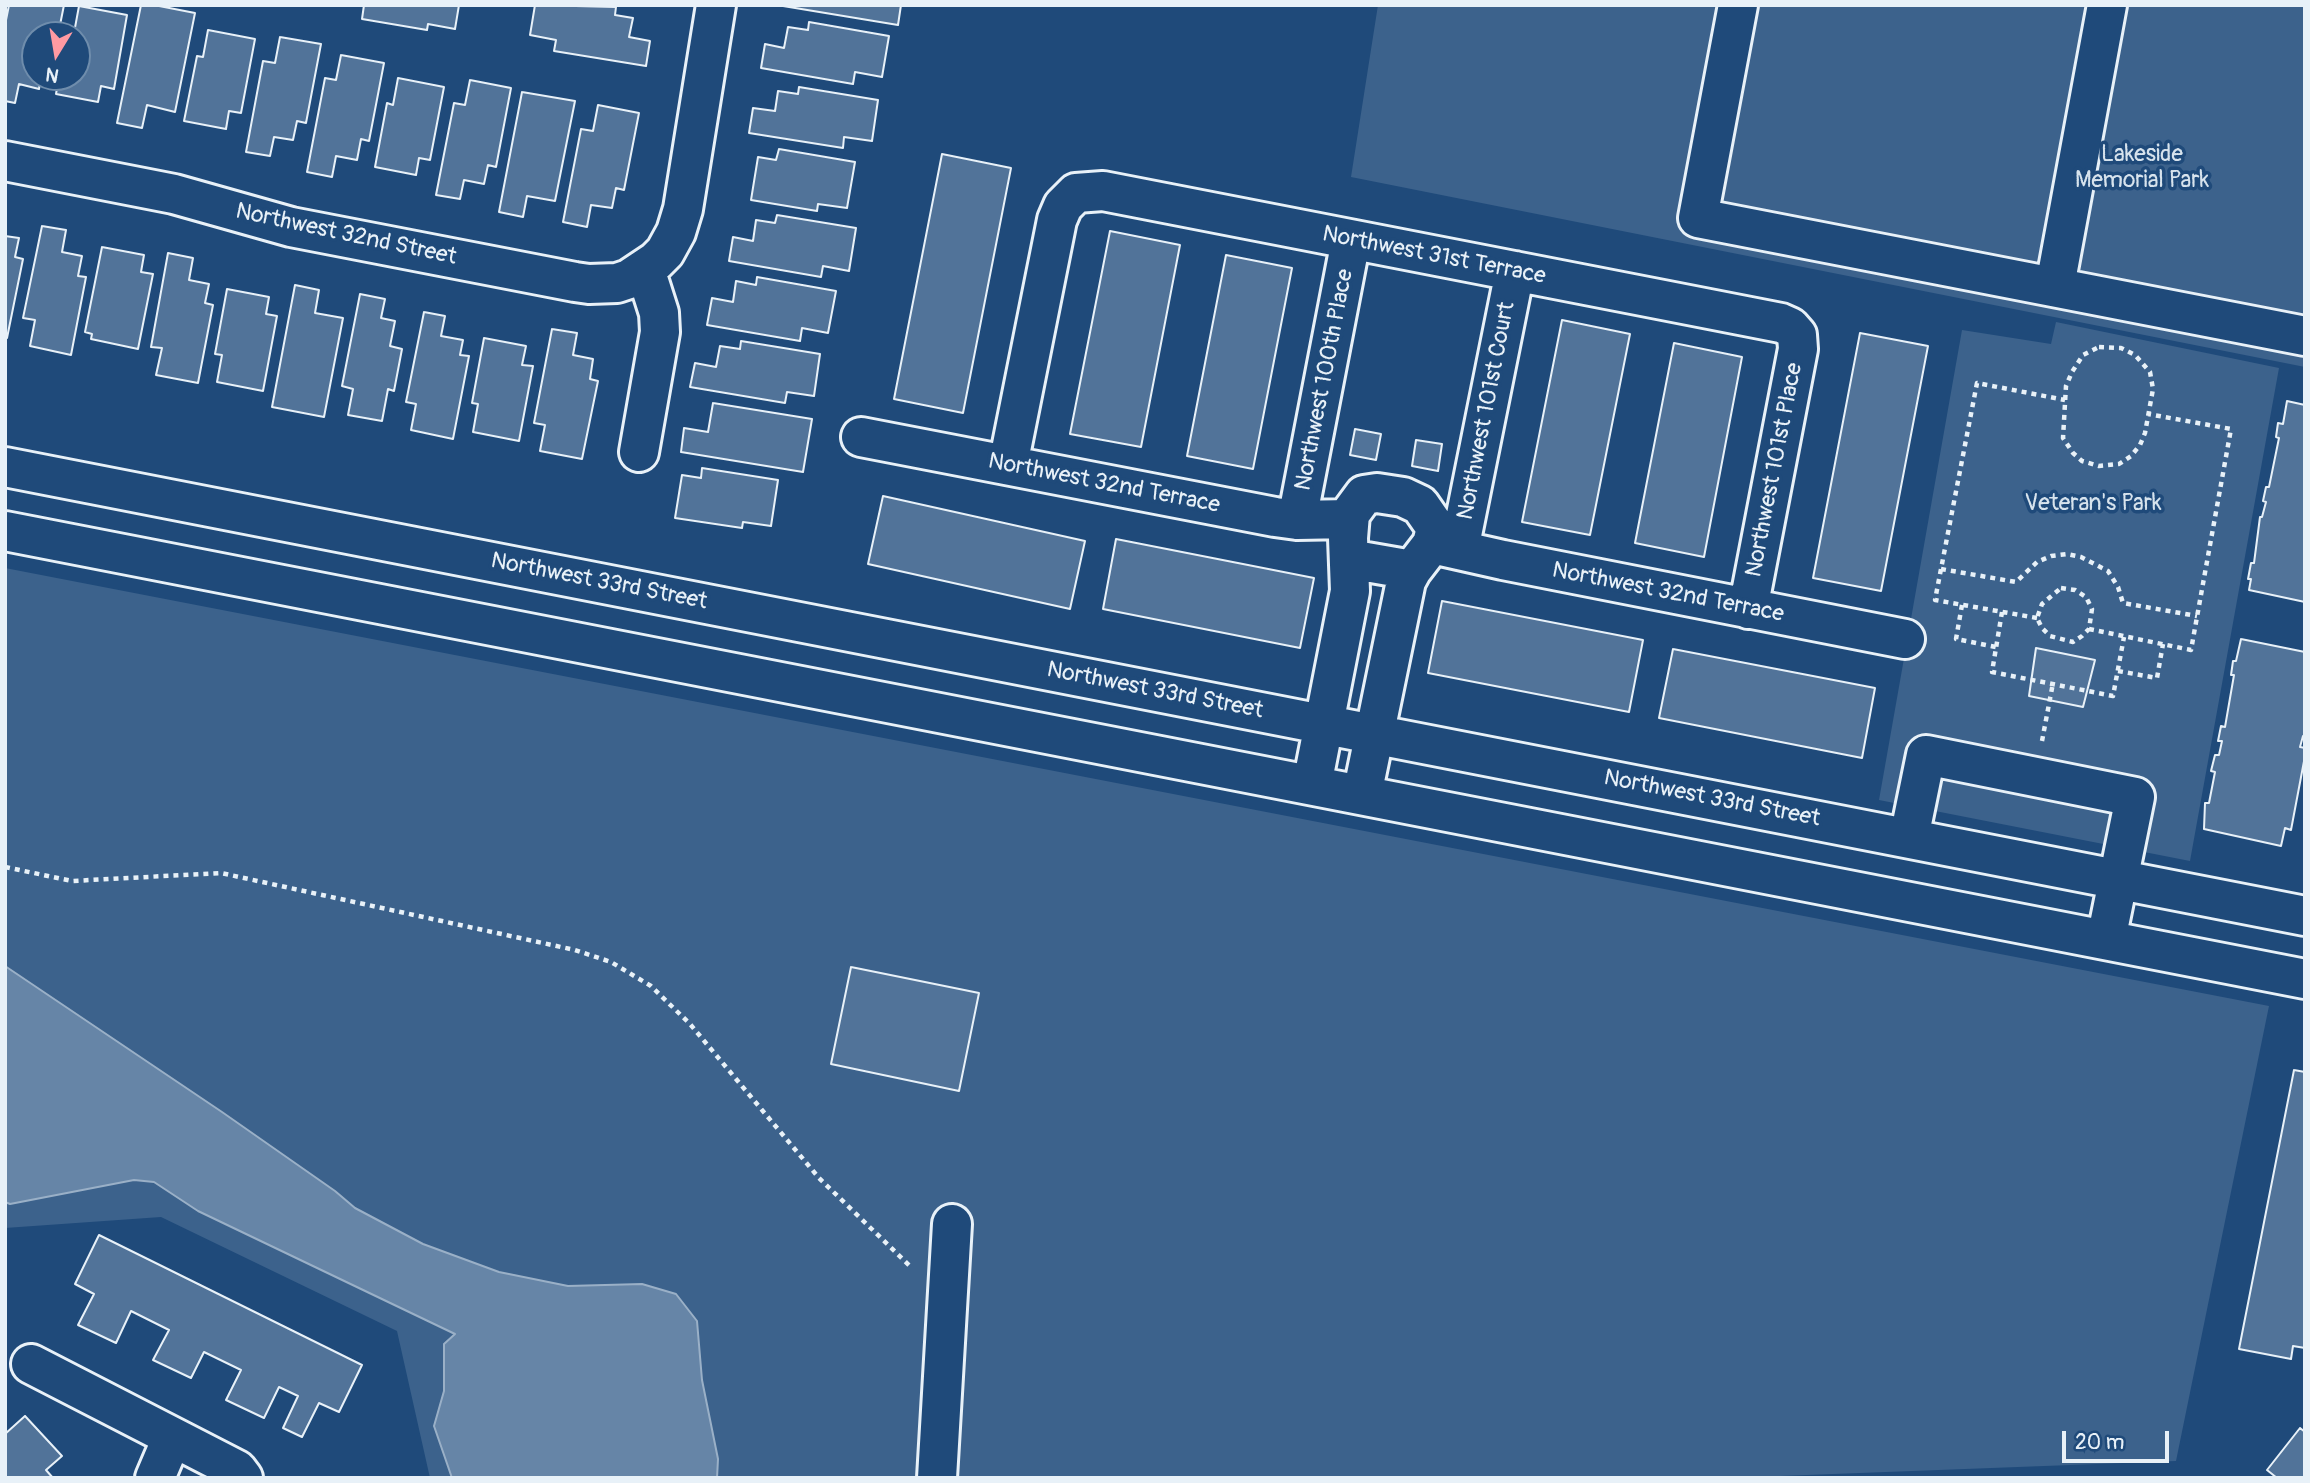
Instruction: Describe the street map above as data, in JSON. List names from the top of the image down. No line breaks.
{"streets":{"street":["Northwest 32nd Street","Northwest 31st Terrace","Northwest 100th Place","Northwest 101st Court","Northwest 101st Place","Northwest 32nd Terrace","Northwest 33rd Street"]},"crossings":[["Northwest 31st Terrace","Northwest 100th Place"],["Northwest 31st Terrace","Northwest 101st Court"],["Northwest 31st Terrace","Northwest 101st Place"],["Northwest 31st Terrace","Northwest 32nd Terrace"],["Northwest 100th Place","Northwest 32nd Terrace"],["Northwest 101st Court","Northwest 32nd Terrace"],["Northwest 101st Court","Northwest 33rd Street"],["Northwest 101st Place","Northwest 32nd Terrace"]],"parks":["Lakeside Memorial Park","Veteran's Park"],"scale_bar":"20 m","north":"bottom"}
